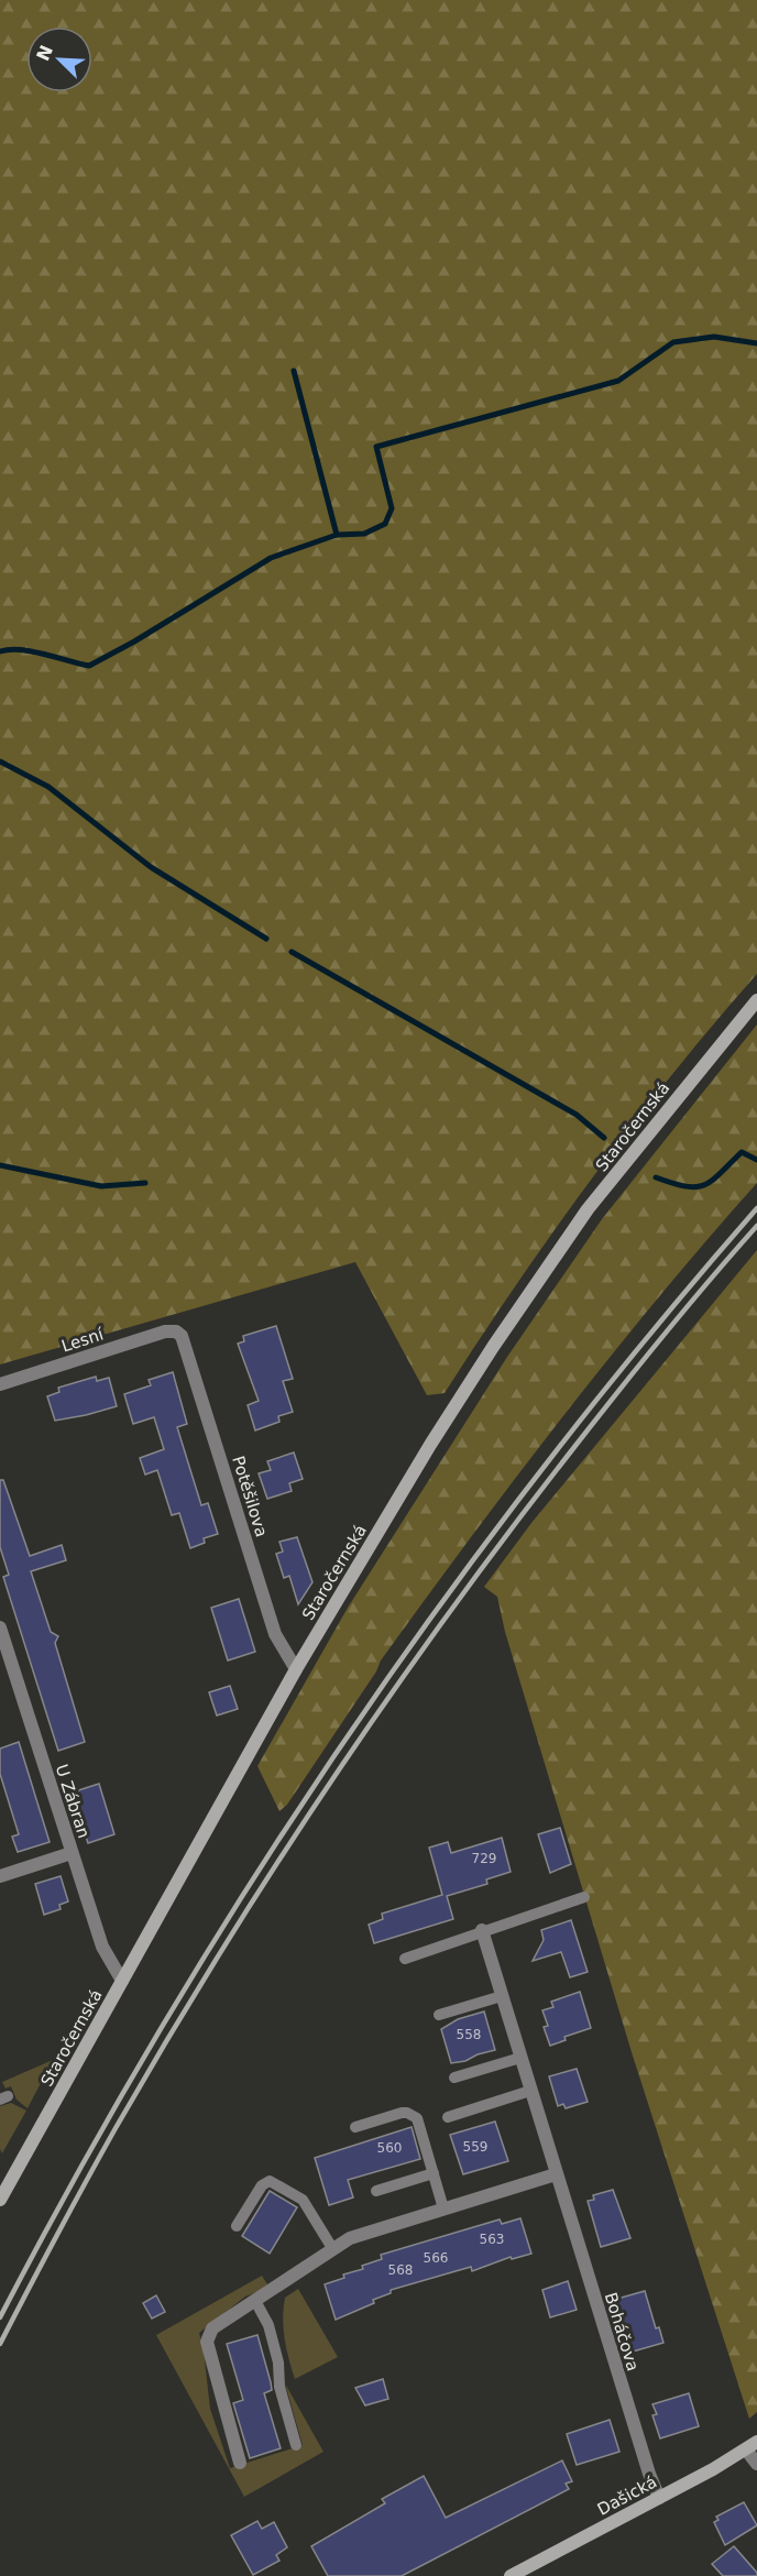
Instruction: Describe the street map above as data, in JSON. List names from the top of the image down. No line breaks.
{"streets":{"main road":["Staročernská","Dašická"],"street":["Lesní","Potěšilova","U Zábran","Boháčova"]},"crossings":[["Staročernská","Potěšilova"],["Staročernská","U Zábran"],["Lesní","Potěšilova"],["Boháčova","Dašická"]],"house_numbers":["729","558","559","560","563","566","568"],"north":"top left"}
